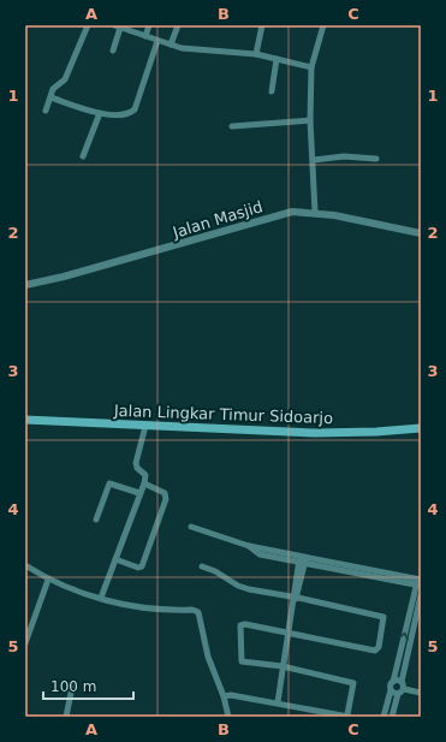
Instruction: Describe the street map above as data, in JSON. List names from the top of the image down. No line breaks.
{"streets":{"main road":["Jalan Lingkar Timur Sidoarjo"],"street":["Jalan Masjid"]},"scale_bar":"100 m","grid":{"columns":["A","B","C"],"rows":["1","2","3","4","5"]}}
